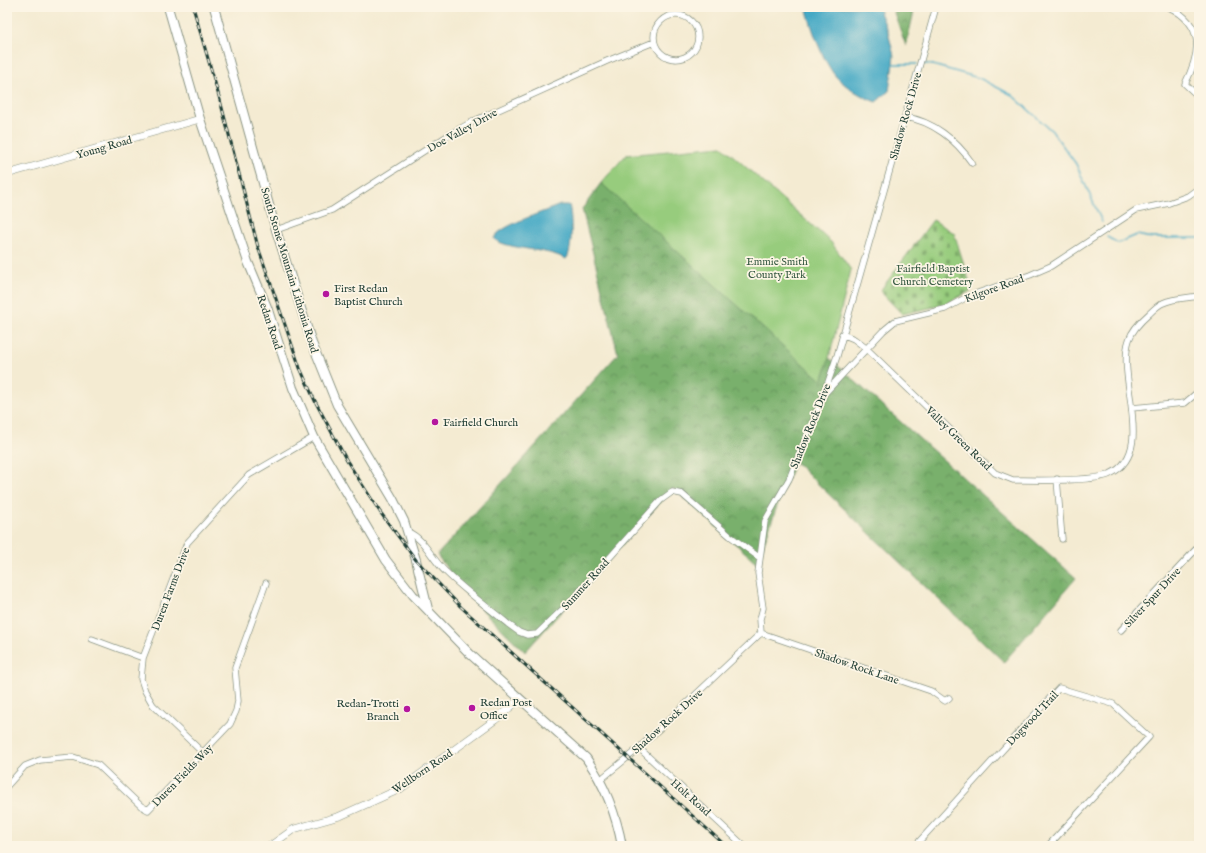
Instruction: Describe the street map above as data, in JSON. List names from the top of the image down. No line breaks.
{"streets":{"main road":["South Stone Mountain Lithonia Road","Redan Road"],"street":["Shadow Rock Drive","Doe Valley Drive","Young Road","Kilgore Road","Valley Green Road","Summer Road","Duren Farms Drive","Silver Spur Drive","Shadow Rock Lane","Dogwood Trail","Wellborn Road","Duren Fields Way","Holt Road"]},"crossings":[["Shadow Rock Drive","South Stone Mountain Lithonia Road"],["Shadow Rock Drive","Kilgore Road"],["Shadow Rock Drive","Valley Green Road"],["Shadow Rock Drive","Summer Road"],["Shadow Rock Drive","Shadow Rock Lane"],["Shadow Rock Drive","Holt Road"],["Doe Valley Drive","South Stone Mountain Lithonia Road"],["Young Road","Redan Road"],["South Stone Mountain Lithonia Road","Redan Road"],["South Stone Mountain Lithonia Road","Summer Road"],["South Stone Mountain Lithonia Road","Wellborn Road"],["Kilgore Road","Valley Green Road"],["Redan Road","Duren Farms Drive"],["Duren Farms Drive","Duren Fields Way"]],"parks":["Emmie Smith County Park","Fairfield Baptist Church Cemetery"],"places":["First Redan Baptist Church","Fairfield Church","Redan Post Office","Redan-Trotti Branch"]}
